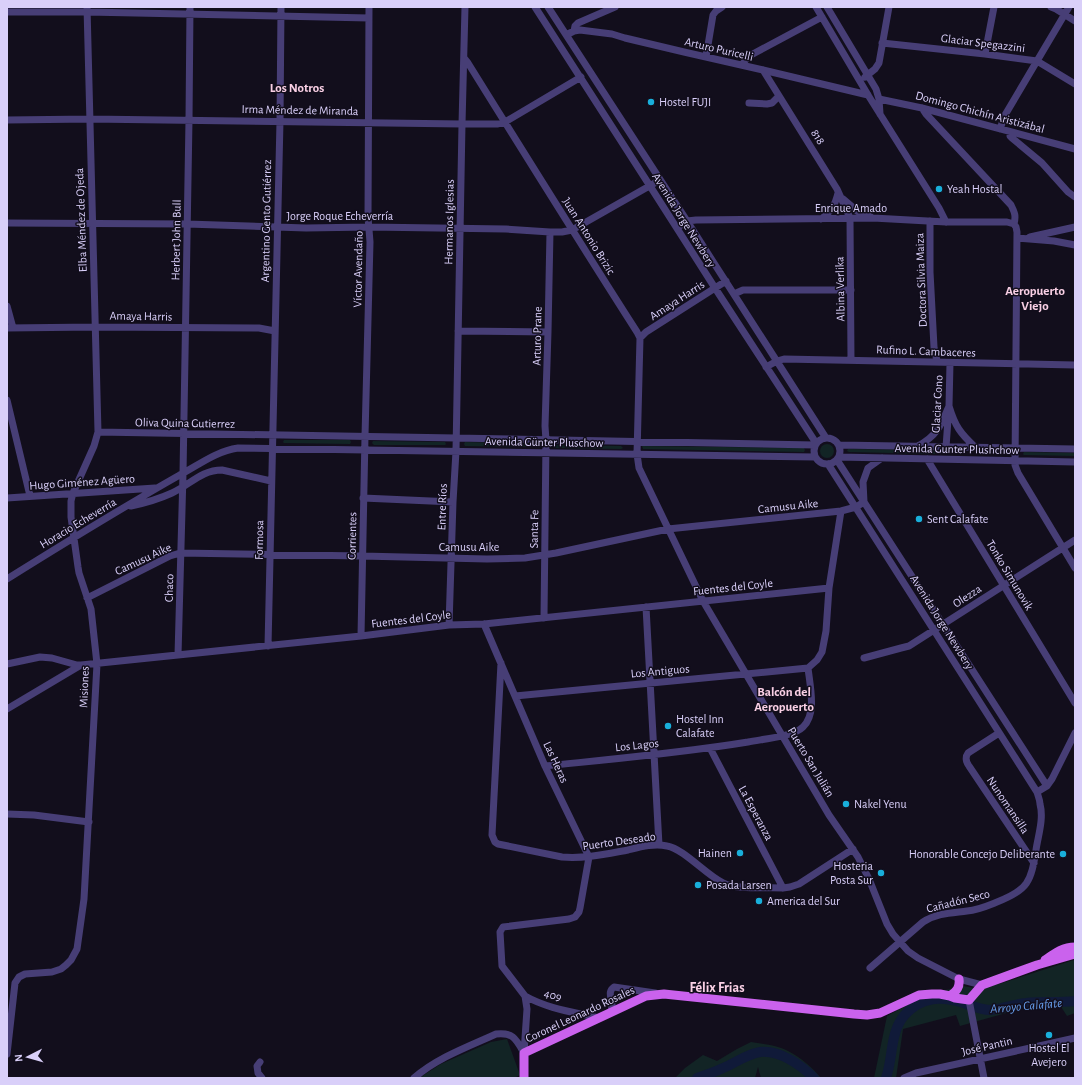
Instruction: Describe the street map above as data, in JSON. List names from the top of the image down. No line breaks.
{"streets":{"main road":["Coronel Leonardo Rosales"],"street":["Glaciar Spegazzini","Arturo Puricelli","Irma Méndez de Miranda","Domingo Chichín Aristizábal","818","Enrique Amado","Jorge Roque Echeverría","Elba Méndez de Ojeda","Avenida Jorge Newbery","Argentino Gento Gutiérrez","Hermanos Iglesias","Juan Antonio Brizic","Herbert John Bull","Víctor Avendaño","Doctora Silvia Maiza","Albina Verlika","Amaya Harris","Arturo Prane","Rufino L. Cambaceres","Glaciar Cono","Oliva Quina Gutierrez","Avenida Günter Pluschow","Avenida Gunter Plushchow","Hugo Giménez Agüero","Camusu Aike","Entre Ríos","Horacio Echeverría","Santa Fe","Corrientes","Formosa","Tonko Simunovik","Fuentes del Coyle","Chaco","Olezza","Los Antiguos","Misiones","Los Lagos","Las Heras","Puerto San Julián","Nunomansilla","La Esperanza","Puerto Deseado","Cañadón Seco","409","José Pantin"]},"crossings":[["Arturo Puricelli","818"],["Arturo Puricelli","Avenida Jorge Newbery"],["Irma Méndez de Miranda","Elba Méndez de Ojeda"],["Irma Méndez de Miranda","Avenida Jorge Newbery"],["Irma Méndez de Miranda","Argentino Gento Gutiérrez"],["Irma Méndez de Miranda","Hermanos Iglesias"],["Irma Méndez de Miranda","Juan Antonio Brizic"],["Irma Méndez de Miranda","Herbert John Bull"],["Irma Méndez de Miranda","Víctor Avendaño"],["818","Enrique Amado"],["818","Albina Verlika"],["Enrique Amado","Avenida Jorge Newbery"],["Enrique Amado","Doctora Silvia Maiza"],["Enrique Amado","Albina Verlika"],["Jorge Roque Echeverría","Elba Méndez de Ojeda"],["Jorge Roque Echeverría","Avenida Jorge Newbery"],["Jorge Roque Echeverría","Argentino Gento Gutiérrez"],["Jorge Roque Echeverría","Hermanos Iglesias"],["Jorge Roque Echeverría","Juan Antonio Brizic"],["Jorge Roque Echeverría","Herbert John Bull"],["Jorge Roque Echeverría","Víctor Avendaño"],["Jorge Roque Echeverría","Arturo Prane"],["Elba Méndez de Ojeda","Amaya Harris"],["Elba Méndez de Ojeda","Oliva Quina Gutierrez"],["Elba Méndez de Ojeda","Misiones"],["Avenida Jorge Newbery","Amaya Harris"],["Avenida Jorge Newbery","Rufino L. Cambaceres"],["Avenida Jorge Newbery","Avenida Günter Pluschow"],["Avenida Jorge Newbery","Avenida Gunter Plushchow"],["Avenida Jorge Newbery","Camusu Aike"],["Avenida Jorge Newbery","Olezza"],["Avenida Jorge Newbery","Nunomansilla"],["Avenida Jorge Newbery","Cañadón Seco"],["Argentino Gento Gutiérrez","Amaya Harris"],["Argentino Gento Gutiérrez","Oliva Quina Gutierrez"],["Argentino Gento Gutiérrez","Avenida Günter Pluschow"],["Argentino Gento Gutiérrez","Formosa"],["Hermanos Iglesias","Juan Antonio Brizic"],["Hermanos Iglesias","Avenida Günter Pluschow"],["Hermanos Iglesias","Entre Ríos"],["Juan Antonio Brizic","Amaya Harris"],["Herbert John Bull","Amaya Harris"],["Herbert John Bull","Oliva Quina Gutierrez"],["Herbert John Bull","Horacio Echeverría"],["Herbert John Bull","Chaco"],["Víctor Avendaño","Avenida Günter Pluschow"],["Víctor Avendaño","Corrientes"],["Doctora Silvia Maiza","Rufino L. Cambaceres"],["Albina Verlika","Rufino L. Cambaceres"],["Arturo Prane","Avenida Günter Pluschow"],["Arturo Prane","Santa Fe"],["Rufino L. Cambaceres","Glaciar Cono"],["Glaciar Cono","Avenida Gunter Plushchow"],["Oliva Quina Gutierrez","Avenida Günter Pluschow"],["Oliva Quina Gutierrez","Formosa"],["Oliva Quina Gutierrez","Misiones"],["Avenida Günter Pluschow","Avenida Gunter Plushchow"],["Avenida Günter Pluschow","Entre Ríos"],["Avenida Günter Pluschow","Horacio Echeverría"],["Avenida Günter Pluschow","Santa Fe"],["Avenida Günter Pluschow","Corrientes"],["Avenida Günter Pluschow","Formosa"],["Avenida Günter Pluschow","Puerto San Julián"],["Avenida Gunter Plushchow","Tonko Simunovik"],["Hugo Giménez Agüero","Horacio Echeverría"],["Hugo Giménez Agüero","Misiones"],["Camusu Aike","Entre Ríos"],["Camusu Aike","Santa Fe"],["Camusu Aike","Corrientes"],["Camusu Aike","Formosa"],["Camusu Aike","Chaco"],["Camusu Aike","Misiones"],["Camusu Aike","Puerto San Julián"],["Entre Ríos","Fuentes del Coyle"],["Horacio Echeverría","Formosa"],["Horacio Echeverría","Chaco"],["Horacio Echeverría","Misiones"],["Santa Fe","Fuentes del Coyle"],["Corrientes","Fuentes del Coyle"],["Formosa","Fuentes del Coyle"],["Tonko Simunovik","Olezza"],["Fuentes del Coyle","Chaco"],["Fuentes del Coyle","Misiones"],["Fuentes del Coyle","Las Heras"],["Fuentes del Coyle","Puerto San Julián"],["Los Antiguos","Los Lagos"],["Los Antiguos","Las Heras"],["Los Antiguos","Puerto San Julián"],["Los Lagos","Las Heras"],["Los Lagos","Puerto San Julián"],["Los Lagos","La Esperanza"],["Las Heras","Puerto Deseado"],["Puerto San Julián","Puerto Deseado"],["Puerto San Julián","Cañadón Seco"],["Nunomansilla","Cañadón Seco"],["La Esperanza","Puerto Deseado"],["409","Coronel Leonardo Rosales"]],"districts":["Los Notros","Aeropuerto Viejo","Balcón del Aeropuerto","Félix Frias"],"water":["Arroyo Calafate"],"places":["Hostel FUJI","Yeah Hostal","Sent Calafate","Hostel Inn Calafate","Nakel Yenu","Hainen","Honorable Concejo Deliberante","Hosteria Posta Sur","Posada Larsen","America del Sur","Hostel El Avejero"],"north":"left"}
